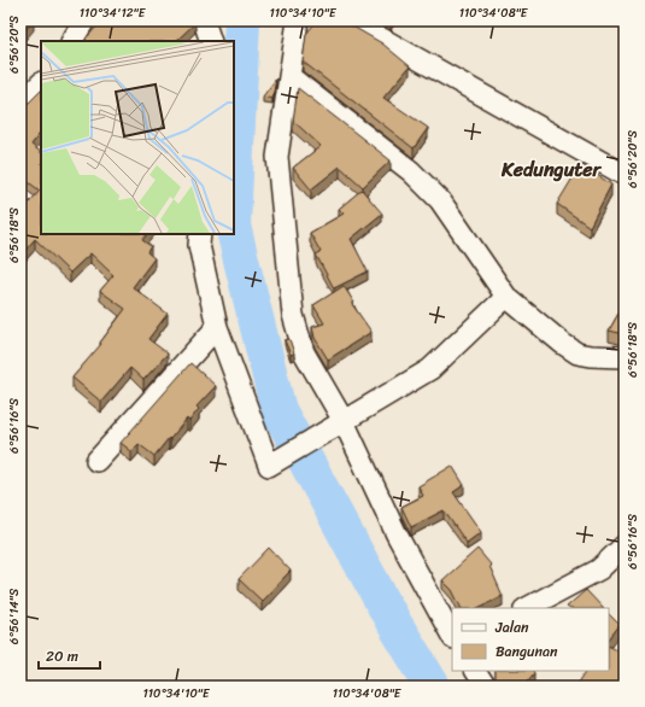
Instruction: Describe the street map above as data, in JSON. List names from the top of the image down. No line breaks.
{"districts":["Kedunguter"],"legend":["Jalan","Bangunan"],"scale_bar":"20 m","coordinates":["110°34'12\"E","110°34'10\"E","110°34'08\"E","6°56'20\"S","6°56'18\"S","6°56'16\"S","6°56'14\"S"]}
